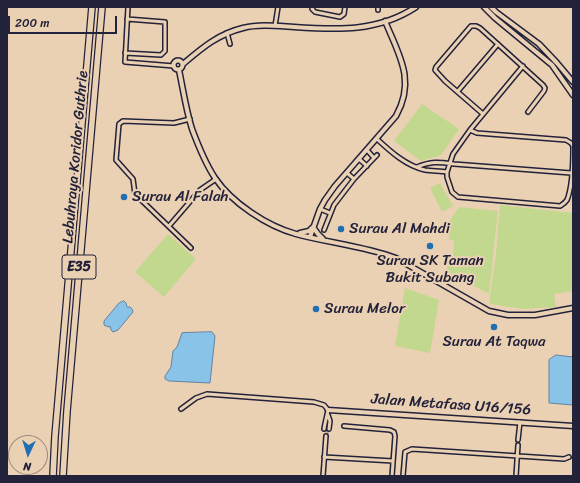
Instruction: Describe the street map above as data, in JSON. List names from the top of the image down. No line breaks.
{"streets":{"highway":["Lebuhraya Koridor Guthrie","E35"],"street":["Jalan Metafasa U16/156"]},"places":["Surau Al Falah","Surau Al Mahdi","Surau SK Taman Bukit Subang","Surau Melor","Surau At Taqwa"],"scale_bar":"200 m","north":"bottom"}
